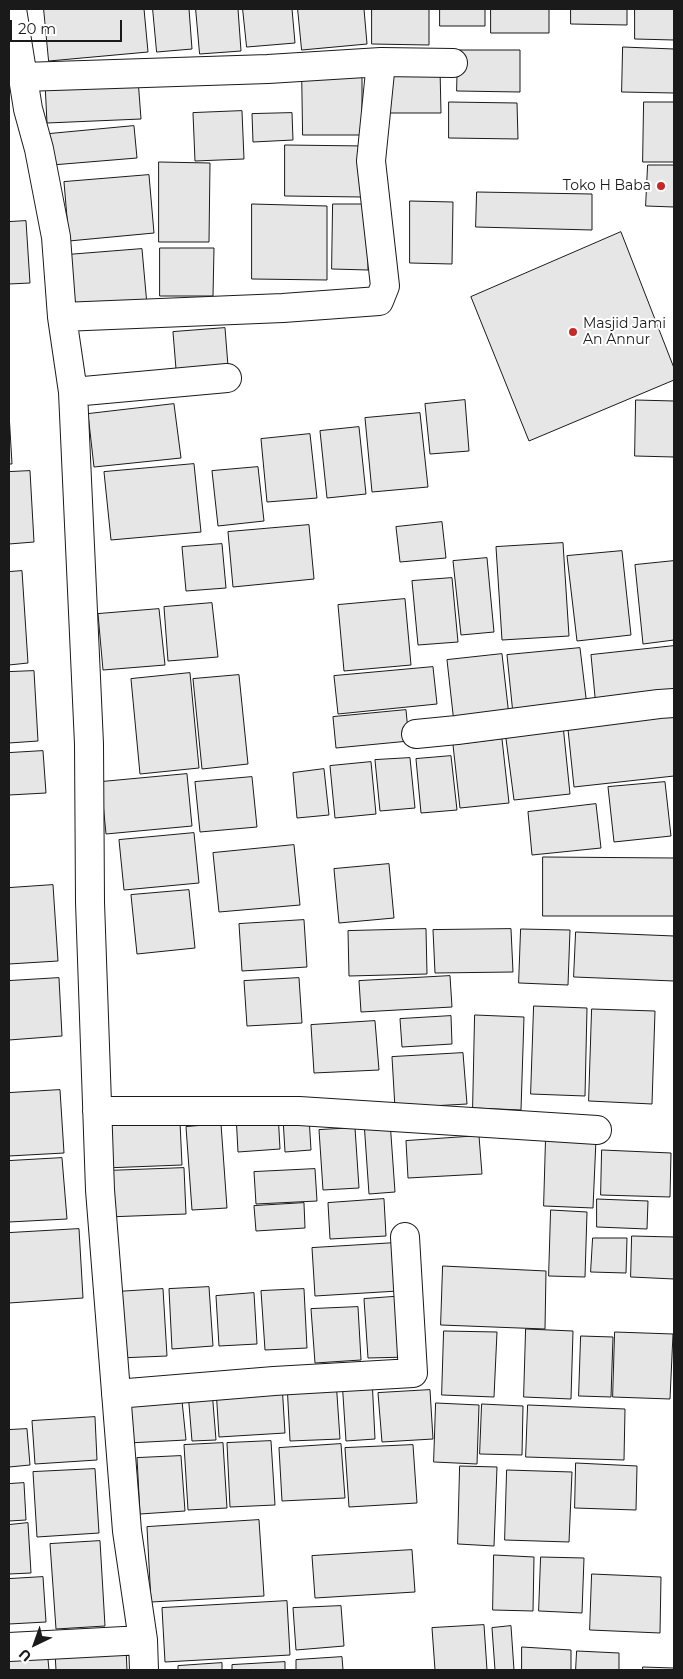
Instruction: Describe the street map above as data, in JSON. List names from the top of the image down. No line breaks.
{"places":["Toko H Baba","Masjid Jami An Annur"],"scale_bar":"20 m","north":"bottom left"}
